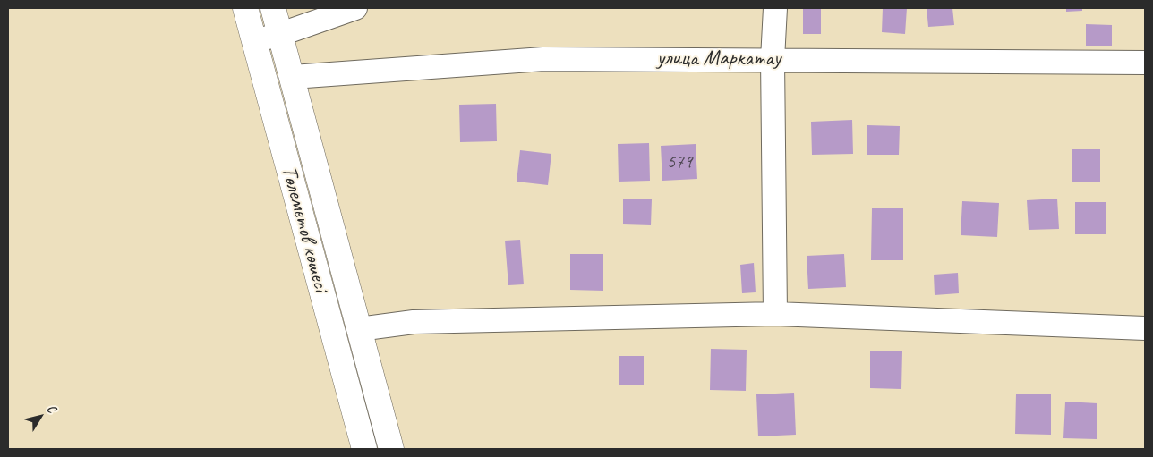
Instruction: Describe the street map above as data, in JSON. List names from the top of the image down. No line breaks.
{"streets":{"main road":["Төлеметов көшесі"],"street":["улица Маркатау"]},"crossings":[["улица Маркатау","Төлеметов көшесі"]],"house_numbers":["579"],"north":"top right"}
